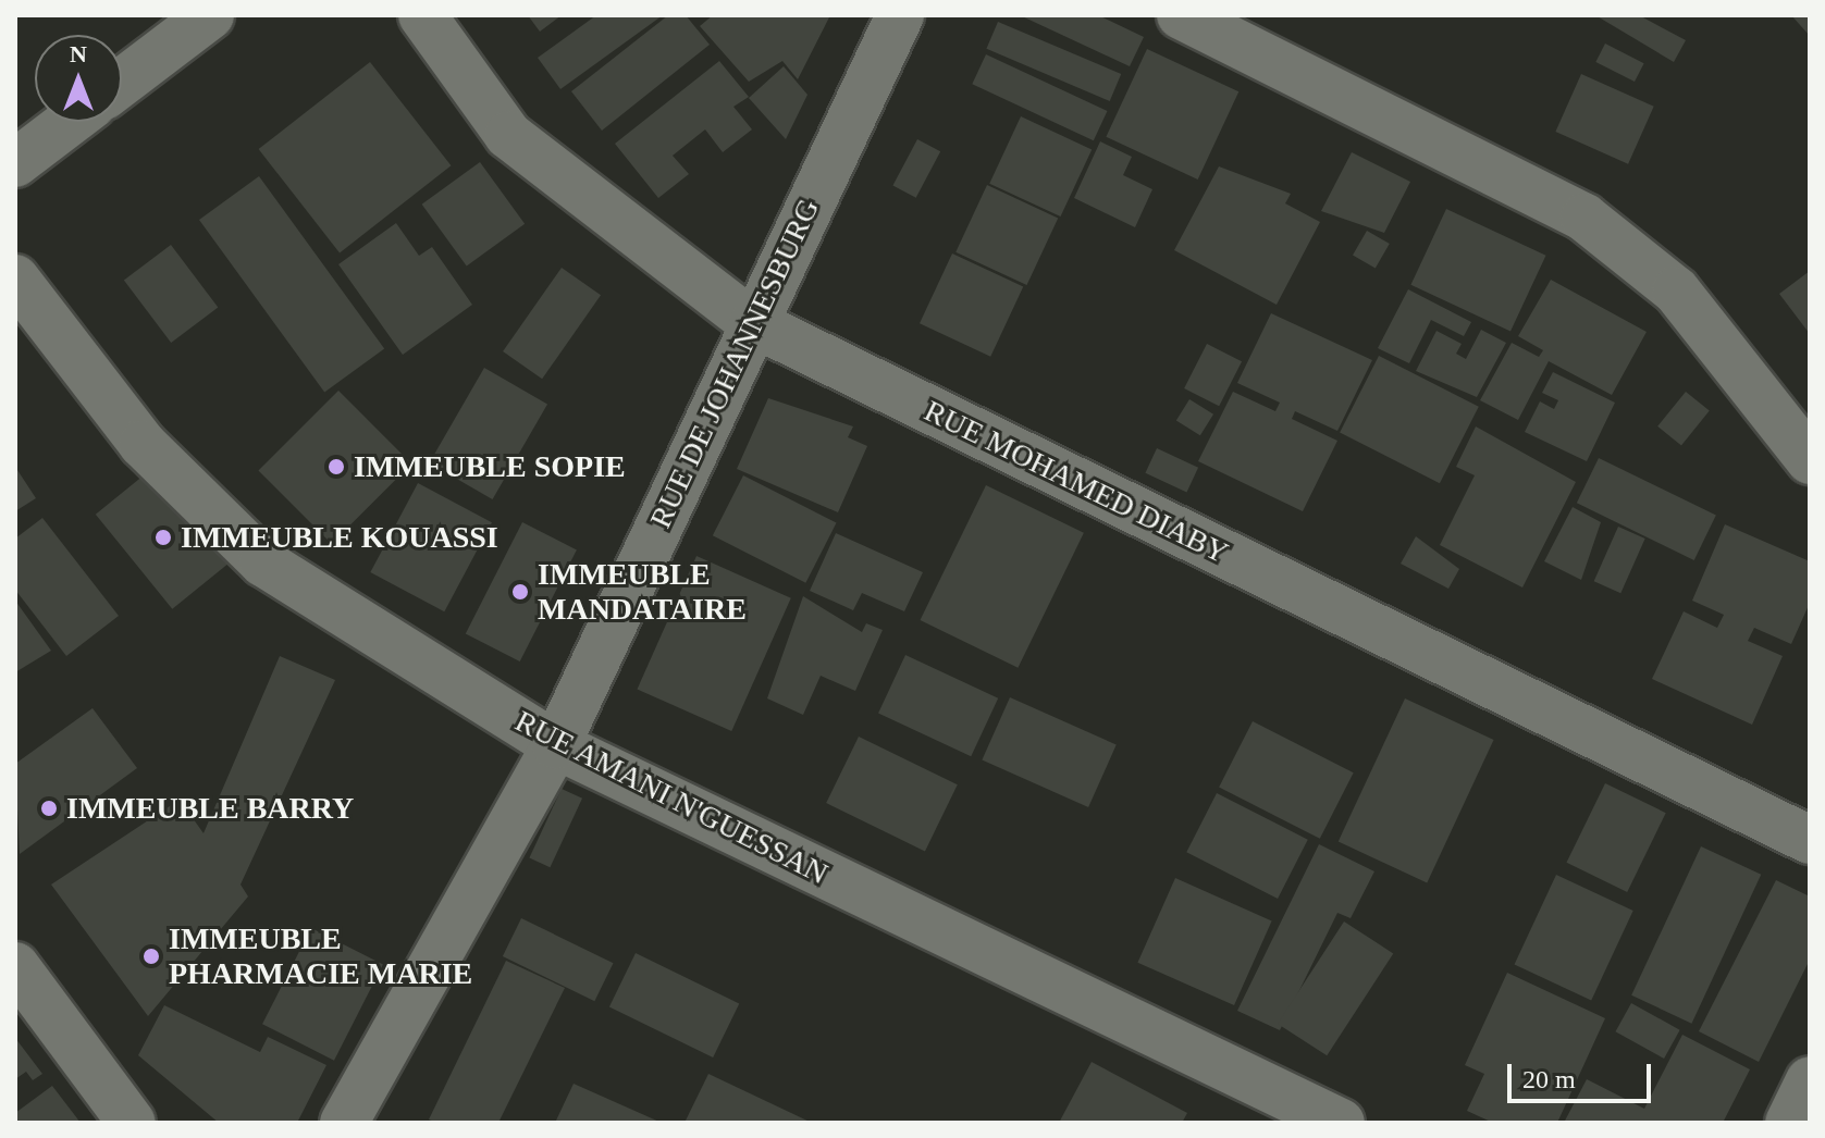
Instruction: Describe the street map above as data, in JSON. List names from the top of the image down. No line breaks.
{"streets":{"street":["RUE DE JOHANNESBURG","RUE MOHAMED DIABY","RUE AMANI N'GUESSAN"]},"crossings":[["RUE DE JOHANNESBURG","RUE MOHAMED DIABY"],["RUE DE JOHANNESBURG","RUE AMANI N'GUESSAN"]],"places":["IMMEUBLE SOPIE","IMMEUBLE KOUASSI","IMMEUBLE MANDATAIRE","IMMEUBLE BARRY","IMMEUBLE PHARMACIE MARIE"],"scale_bar":"20 m","north":"top"}
